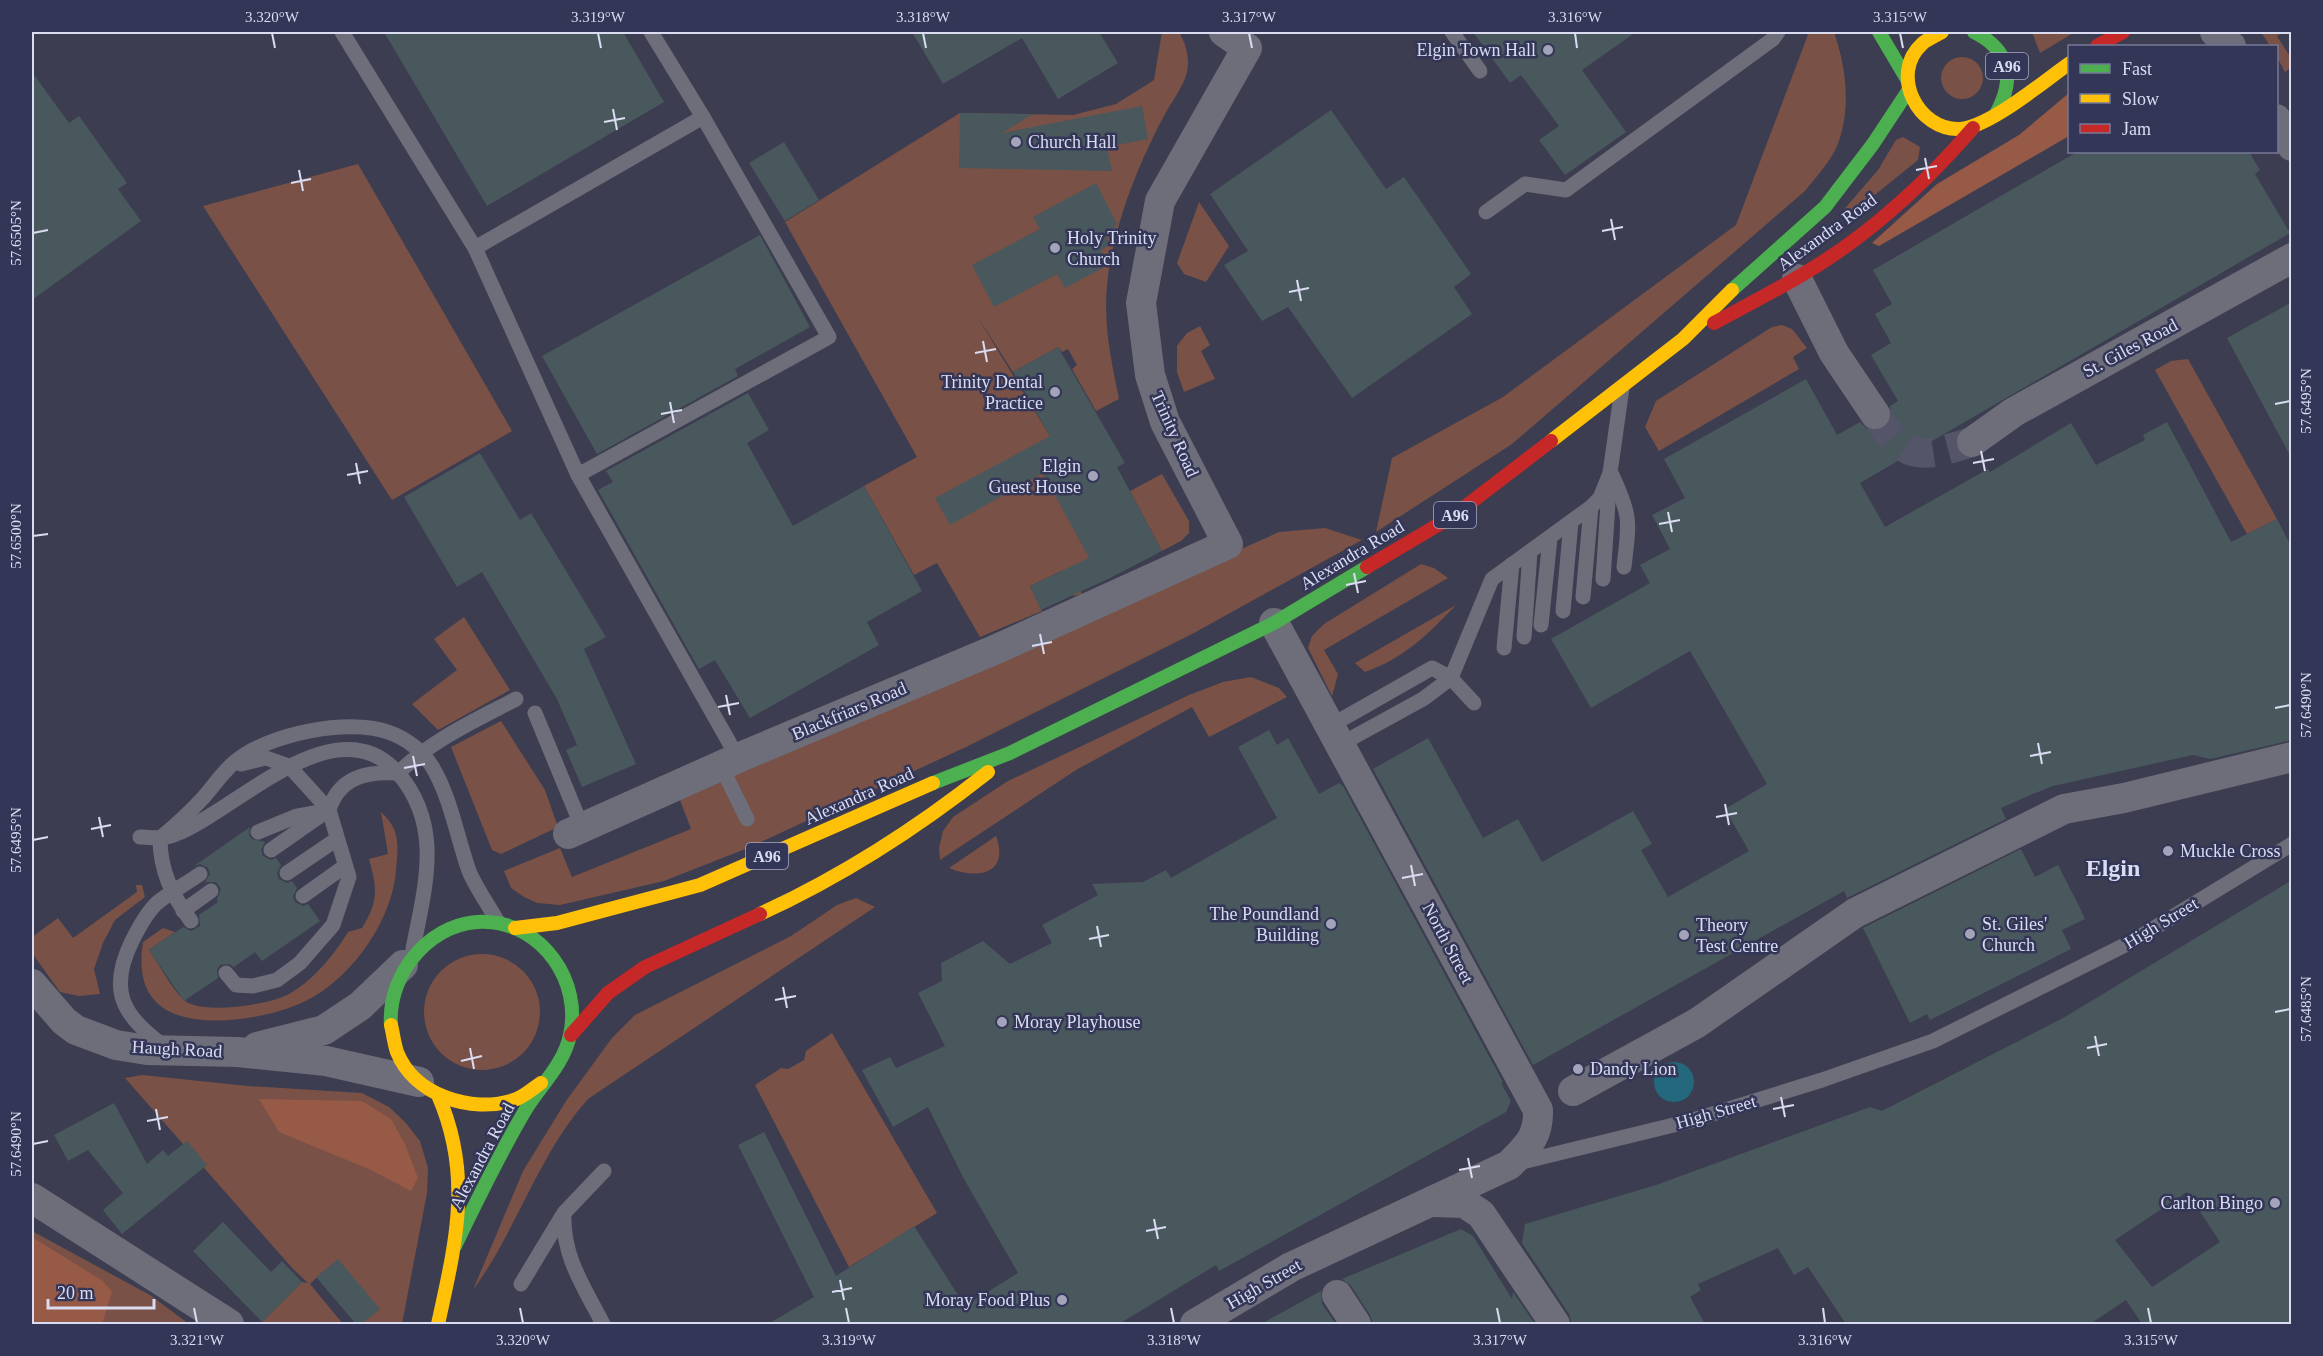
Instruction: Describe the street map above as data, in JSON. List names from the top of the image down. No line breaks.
{"streets":{"main road":["A96","Alexandra Road"],"street":["St. Giles Road","Trinity Road","Blackfriars Road","High Street","North Street","Haugh Road"]},"crossings":[["A96","Alexandra Road"],["Alexandra Road","North Street"],["Alexandra Road","Haugh Road"],["Trinity Road","Blackfriars Road"],["High Street","North Street"]],"districts":["Elgin"],"places":["Elgin Town Hall","Church Hall","Holy Trinity Church","Trinity Dental Practice","Elgin Guest House","Muckle Cross","The Poundland Building","St. Giles' Church","Theory Test Centre","Moray Playhouse","Dandy Lion","Carlton Bingo","Moray Food Plus"],"legend":["Fast","Slow","Jam"],"scale_bar":"20 m","coordinates":["3.320°W","3.319°W","3.318°W","3.317°W","3.316°W","3.315°W","57.6505°N","57.6495°N","57.6500°N","57.6490°N","57.6485°N","3.321°W"]}
